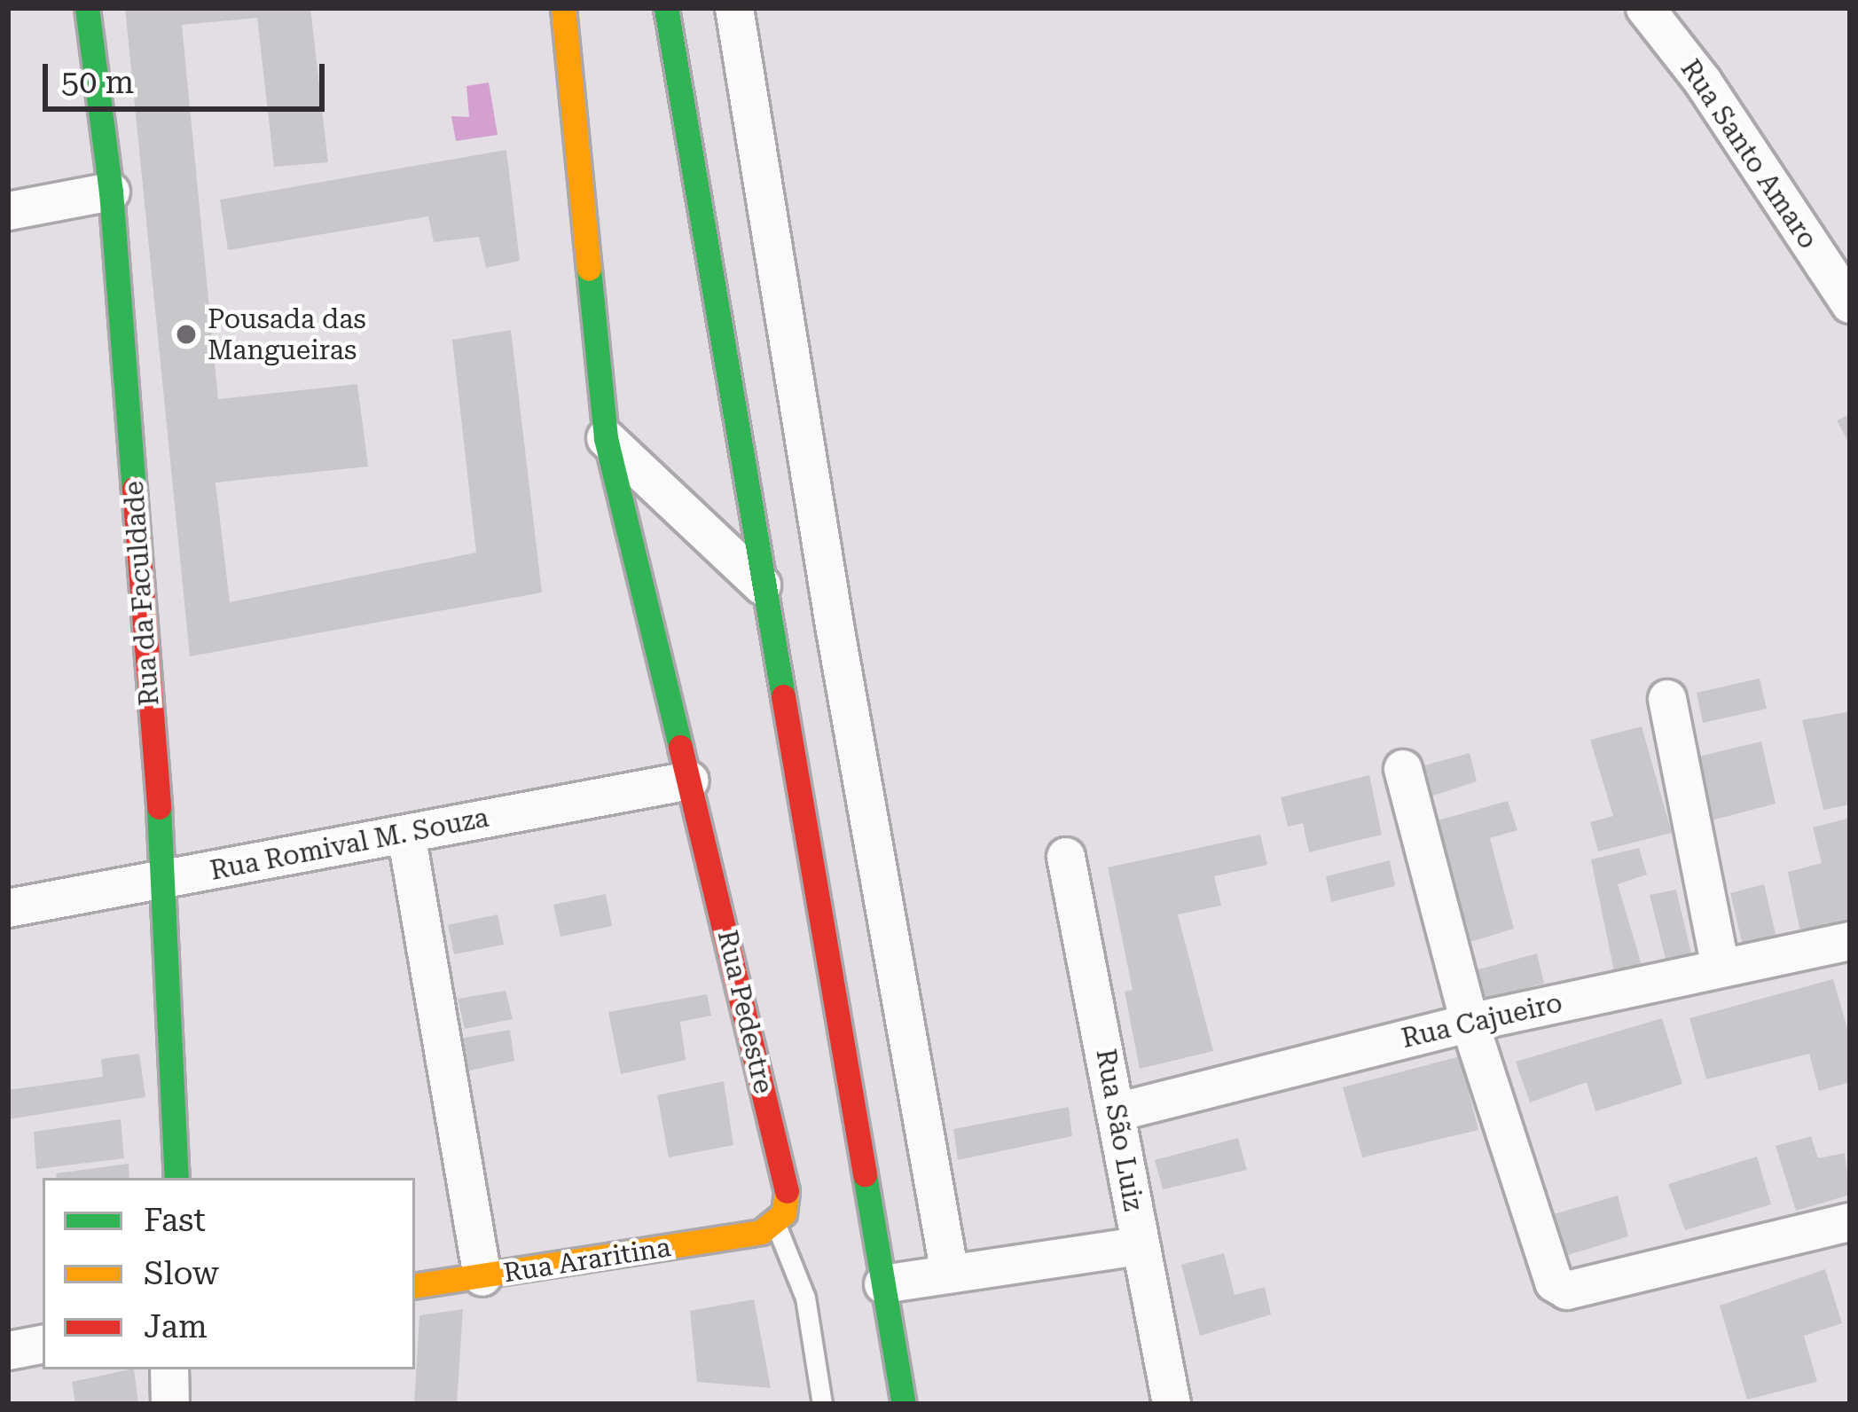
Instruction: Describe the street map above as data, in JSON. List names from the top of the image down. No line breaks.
{"streets":{"main road":["Rua da Faculdade","Rua Pedestre","Rua Araritina"],"street":["Rua Santo Amaro","Rua Romival M. Souza","Rua Cajueiro","Rua São Luiz"]},"crossings":[["Rua da Faculdade","Rua Romival M. Souza"],["Rua Romival M. Souza","Rua Pedestre"],["Rua Pedestre","Rua Araritina"],["Rua Cajueiro","Rua São Luiz"]],"places":["Pousada das Mangueiras"],"legend":["Fast","Slow","Jam"],"scale_bar":"50 m"}
